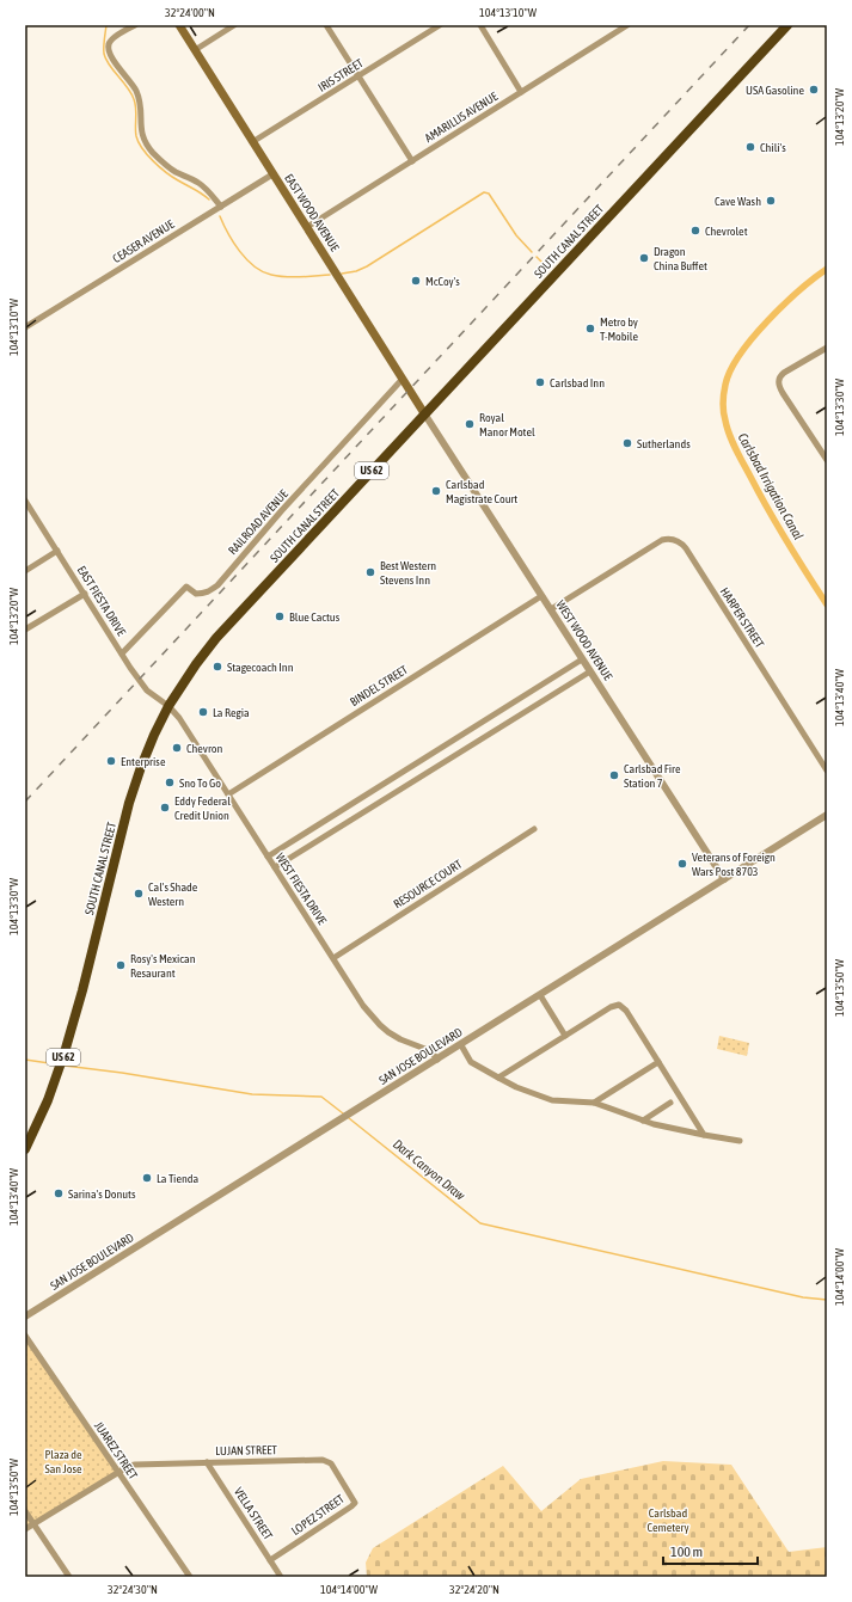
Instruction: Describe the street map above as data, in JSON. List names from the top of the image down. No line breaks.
{"streets":{"highway":["SOUTH CANAL STREET","US 62"],"main road":["EAST WOOD AVENUE"],"street":["IRIS STREET","AMARILLIS AVENUE","CEASER AVENUE","RAILROAD AVENUE","EAST FIESTA DRIVE","HARPER STREET","WEST WOOD AVENUE","BINDEL STREET","RESOURCE COURT","WEST FIESTA DRIVE","SAN JOSE BOULEVARD","JUAREZ STREET","LUJAN STREET","VELLA STREET","LOPEZ STREET"]},"crossings":[["IRIS STREET","EAST WOOD AVENUE"],["AMARILLIS AVENUE","EAST WOOD AVENUE"],["EAST WOOD AVENUE","CEASER AVENUE"],["EAST WOOD AVENUE","SOUTH CANAL STREET"],["EAST WOOD AVENUE","RAILROAD AVENUE"],["EAST WOOD AVENUE","WEST WOOD AVENUE"],["SOUTH CANAL STREET","EAST FIESTA DRIVE"],["SOUTH CANAL STREET","WEST WOOD AVENUE"],["SOUTH CANAL STREET","WEST FIESTA DRIVE"],["RAILROAD AVENUE","EAST FIESTA DRIVE"],["EAST FIESTA DRIVE","WEST FIESTA DRIVE"],["HARPER STREET","WEST WOOD AVENUE"],["WEST WOOD AVENUE","BINDEL STREET"],["WEST WOOD AVENUE","SAN JOSE BOULEVARD"],["BINDEL STREET","WEST FIESTA DRIVE"],["RESOURCE COURT","WEST FIESTA DRIVE"],["WEST FIESTA DRIVE","SAN JOSE BOULEVARD"],["JUAREZ STREET","LUJAN STREET"],["LUJAN STREET","VELLA STREET"],["LUJAN STREET","LOPEZ STREET"],["VELLA STREET","LOPEZ STREET"]],"water":["Carlsbad Irrigation Canal","Dark Canyon Draw"],"parks":["Plaza de San Jose","Carlsbad Cemetery"],"places":["USA Gasoline","Chili's","Cave Wash","Chevrolet","Dragon China Buffet","McCoy's","Metro by T-Mobile","Carlsbad Inn","Royal Manor Motel","Sutherlands","Carlsbad Magistrate Court","Best Western Stevens Inn","Blue Cactus","Stagecoach Inn","La Regia","Chevron","Enterprise","Carlsbad Fire Station 7","Sno To Go","Eddy Federal Credit Union","Veterans of Foreign Wars Post 8703","Cal's Shade Western","Rosy's Mexican Resaurant","La Tienda","Sarina's Donuts"],"scale_bar":"100 m","coordinates":["32°24'00\"N","104°13'10\"W","104°13'20\"W","104°13'30\"W","104°13'40\"W","104°13'50\"W","104°14'00\"W","32°24'30\"N","32°24'20\"N"]}
